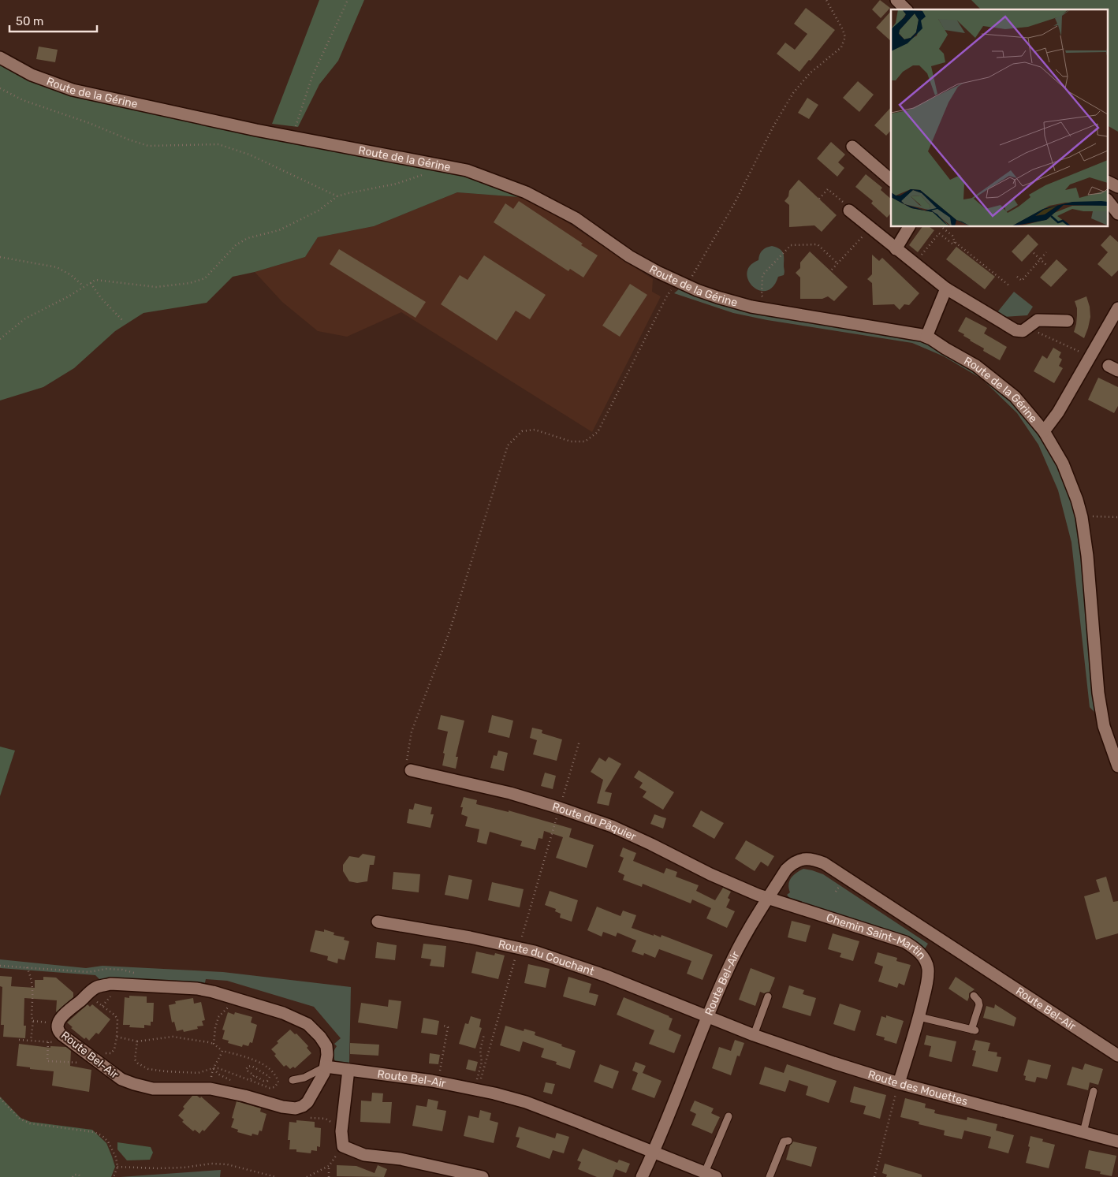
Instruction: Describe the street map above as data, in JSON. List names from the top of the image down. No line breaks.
{"streets":{"street":["Route de la Gérine","Route du Pâquier","Chemin Saint-Martin","Route du Couchant","Route Bel-Air","Route des Mouettes"]},"crossings":[["Route du Pâquier","Chemin Saint-Martin"],["Route du Pâquier","Route Bel-Air"],["Chemin Saint-Martin","Route Bel-Air"],["Chemin Saint-Martin","Route des Mouettes"],["Route du Couchant","Route Bel-Air"],["Route du Couchant","Route des Mouettes"],["Route Bel-Air","Route des Mouettes"]],"scale_bar":"50 m"}
